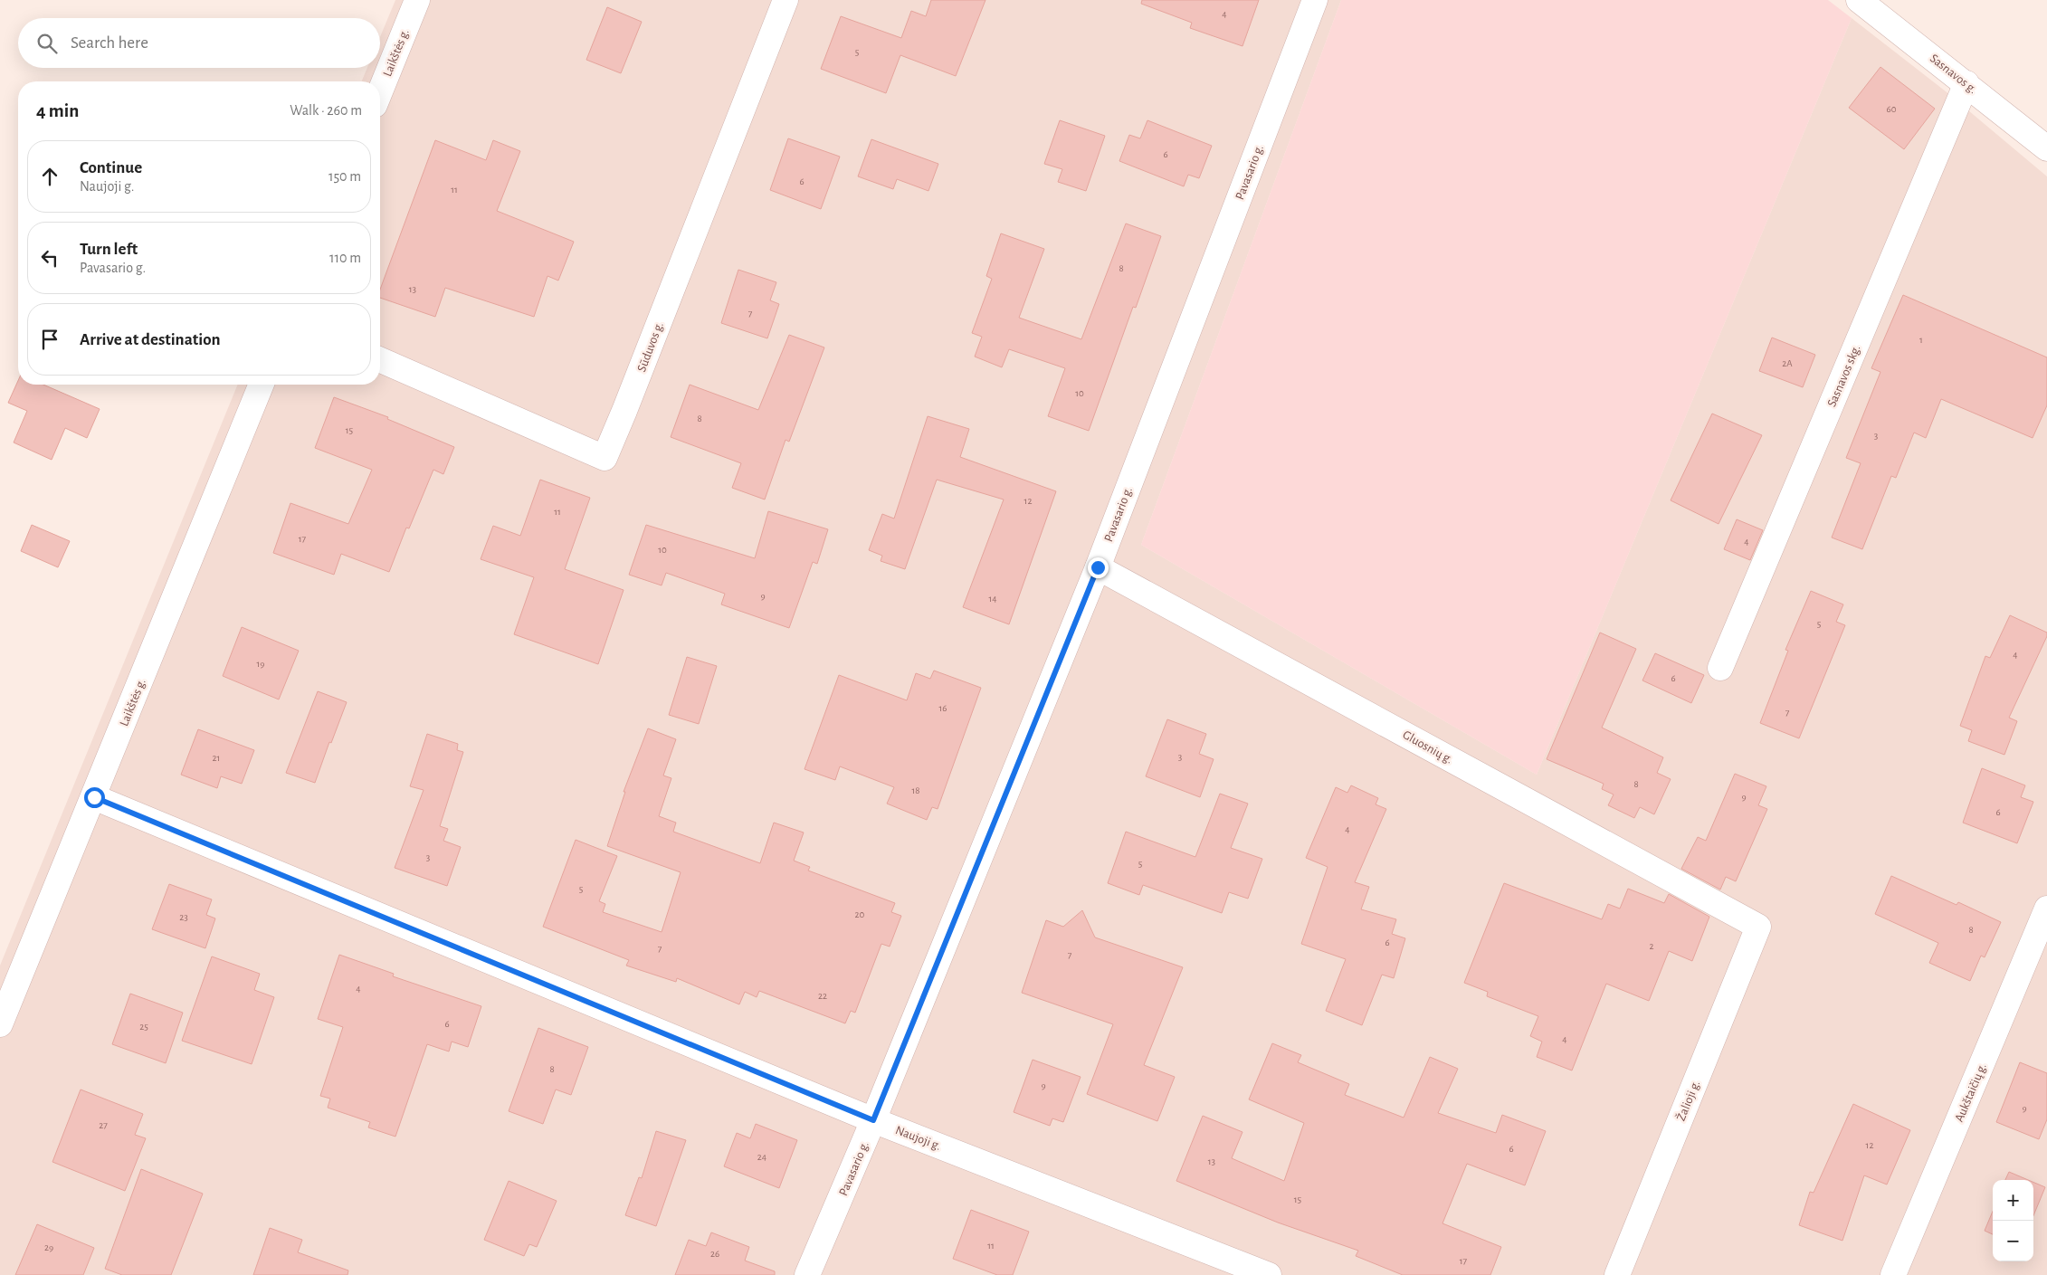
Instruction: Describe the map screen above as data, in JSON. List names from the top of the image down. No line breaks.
{"streets":{"street":["Laikštės g.","Sasnavos g.","Pavasario g.","Sūduvos g.","Sasnavos skg.","Gluosnių g.","Aukštaičių g.","Žalioji g.","Naujoji g."]},"crossings":[["Laikštės g.","Naujoji g."],["Sasnavos g.","Sasnavos skg."],["Pavasario g.","Gluosnių g."],["Pavasario g.","Naujoji g."],["Gluosnių g.","Žalioji g."]],"house_numbers":["4","5","60","6","6","11","8","13","7","1","2A","10","8","15","3","12","11","17","4","10","9","14","5","4","19","6","16","7","3","21","8","18","9","6","4","3","5","5","20","23","8","6","2","7","7","4","22","6","25","4","8","9","9","27","12","6","24","13","15","11","29","26","17"],"page":{"search":"Search here","heading":["4 min","Walk · 260 m"],"list":[["Continue","Naujoji g.","150 m"],["Turn left","Pavasario g.","110 m"],"Arrive at destination"],"map_buttons":["+","−"]}}
